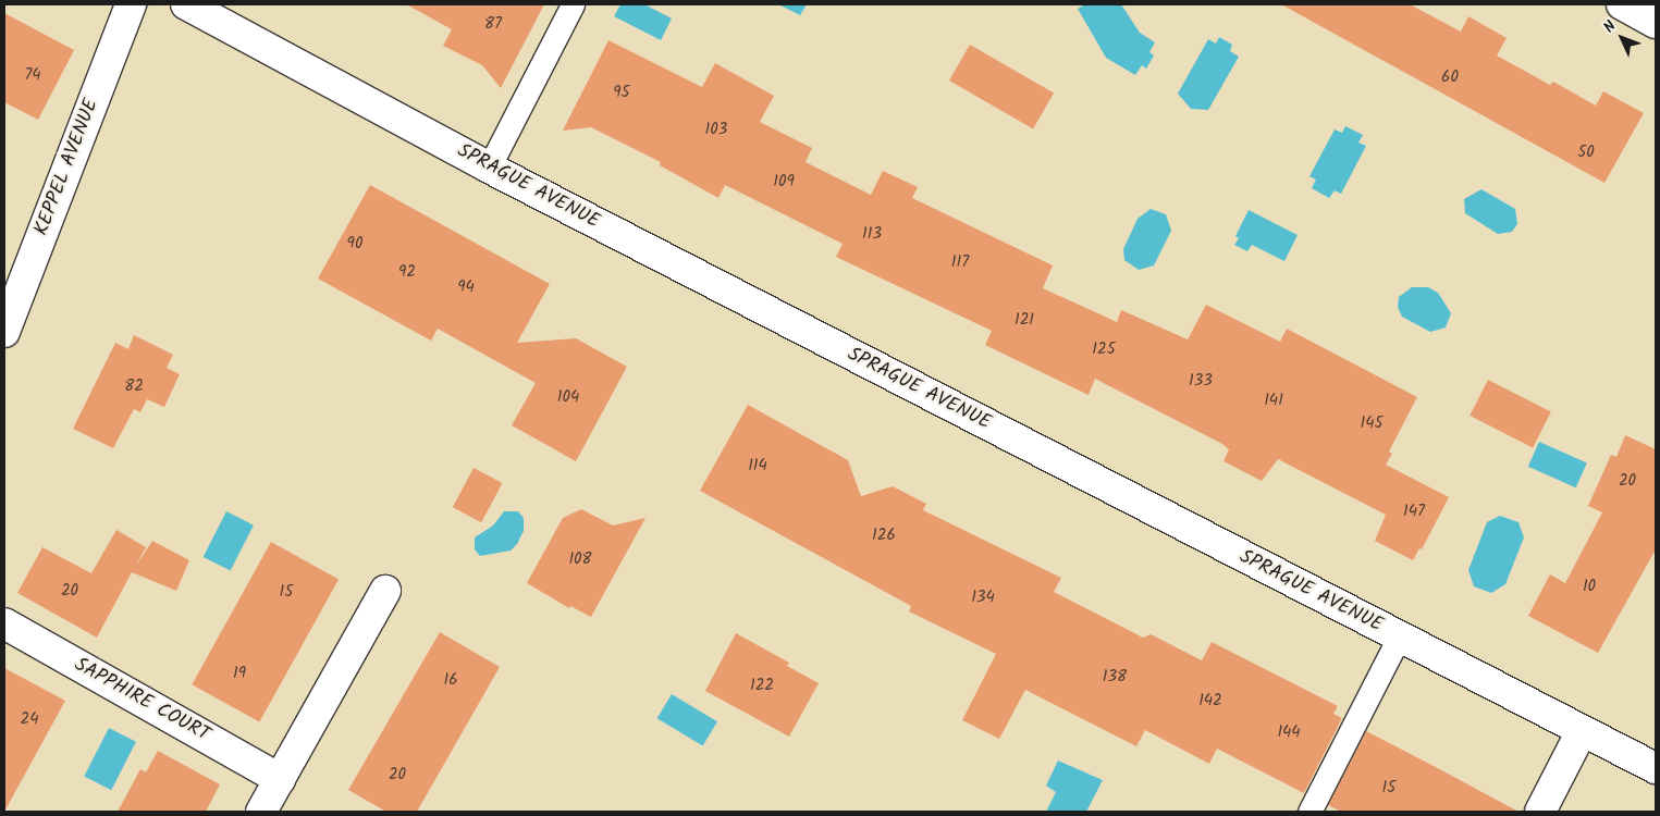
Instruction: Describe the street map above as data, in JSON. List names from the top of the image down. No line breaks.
{"streets":{"street":["KEPPEL AVENUE","SPRAGUE AVENUE","SAPPHIRE COURT"]},"house_numbers":["87","74","60","95","103","50","109","113","90","117","92","94","121","125","133","82","104","141","145","114","20","147","126","108","10","20","15","134","19","138","16","122","142","24","144","20","15"],"north":"top left"}
